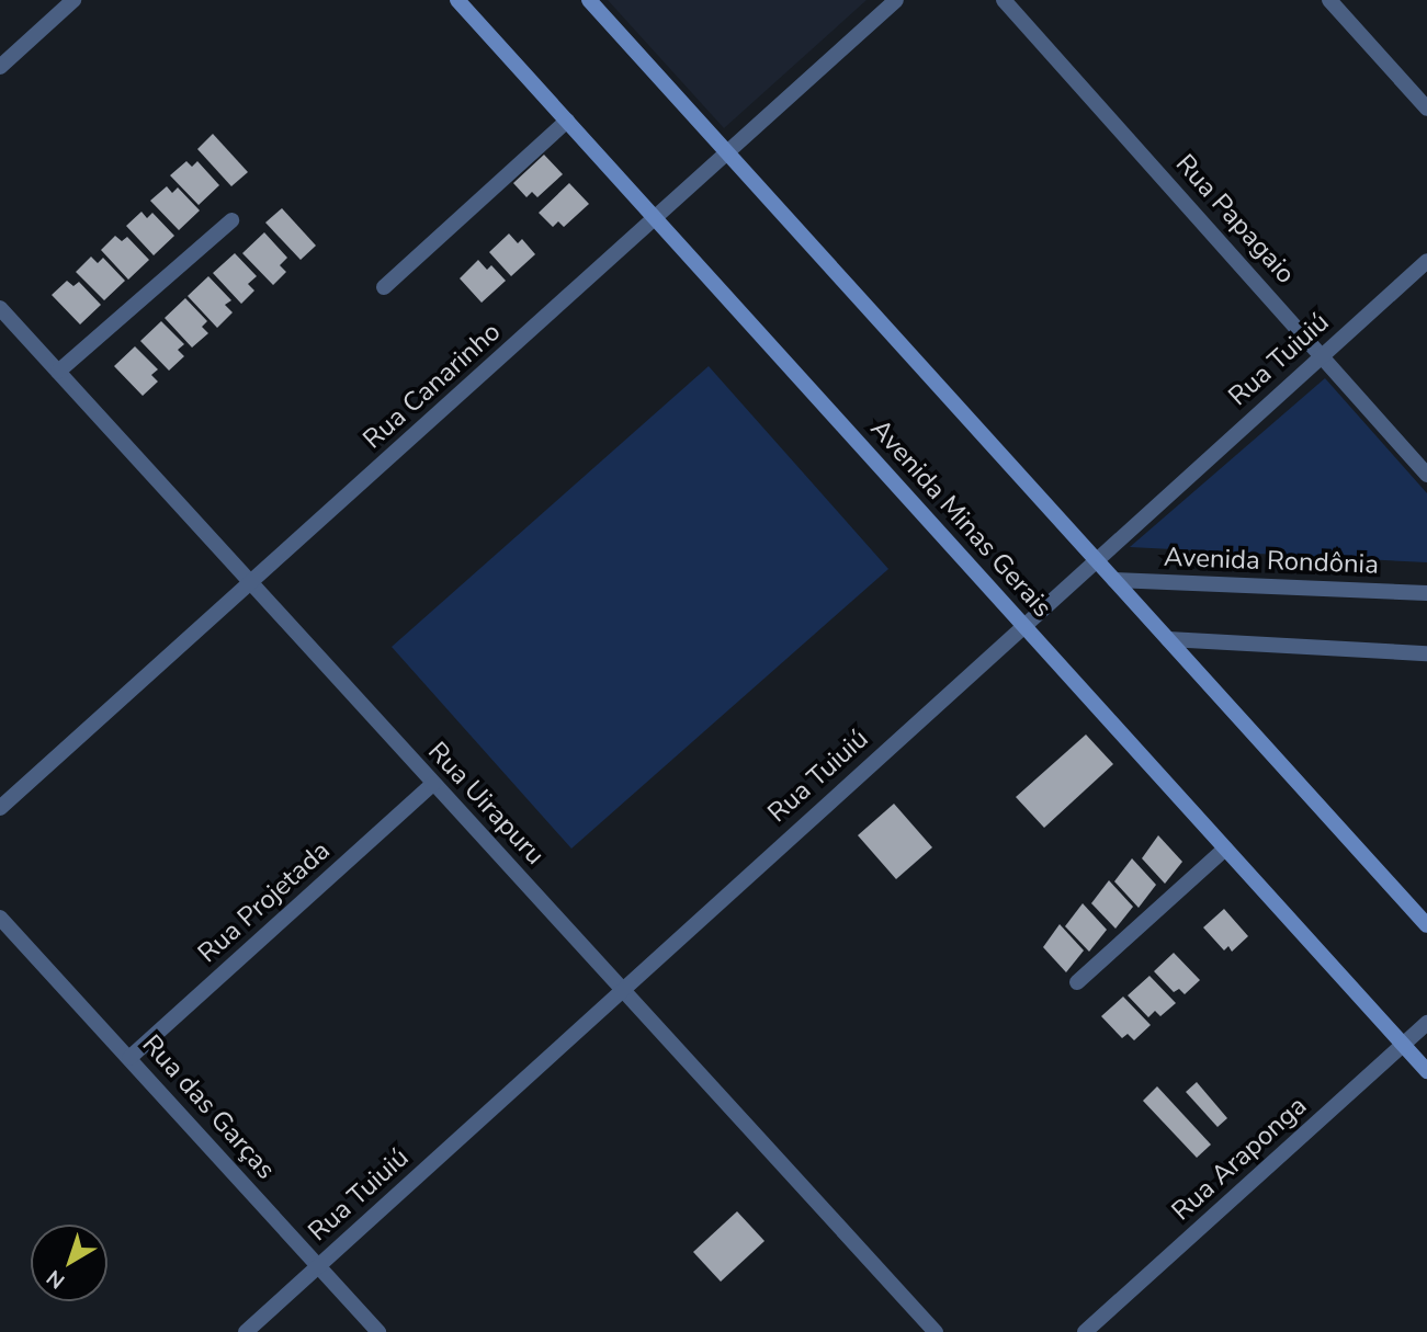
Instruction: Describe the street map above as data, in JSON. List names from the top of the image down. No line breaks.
{"streets":{"street":["Rua Papagaio","Rua Tuiuiú","Rua Canarinho","Avenida Minas Gerais","Avenida Rondônia","Rua Uirapuru","Rua Projetada","Rua das Garças","Rua Araponga"]},"crossings":[["Rua Papagaio","Rua Tuiuiú"],["Rua Tuiuiú","Avenida Minas Gerais"],["Rua Tuiuiú","Rua Uirapuru"],["Rua Tuiuiú","Rua das Garças"],["Rua Canarinho","Avenida Minas Gerais"],["Rua Canarinho","Rua Uirapuru"],["Avenida Minas Gerais","Rua Araponga"],["Rua Uirapuru","Rua Projetada"],["Rua Projetada","Rua das Garças"]],"north":"bottom left"}
